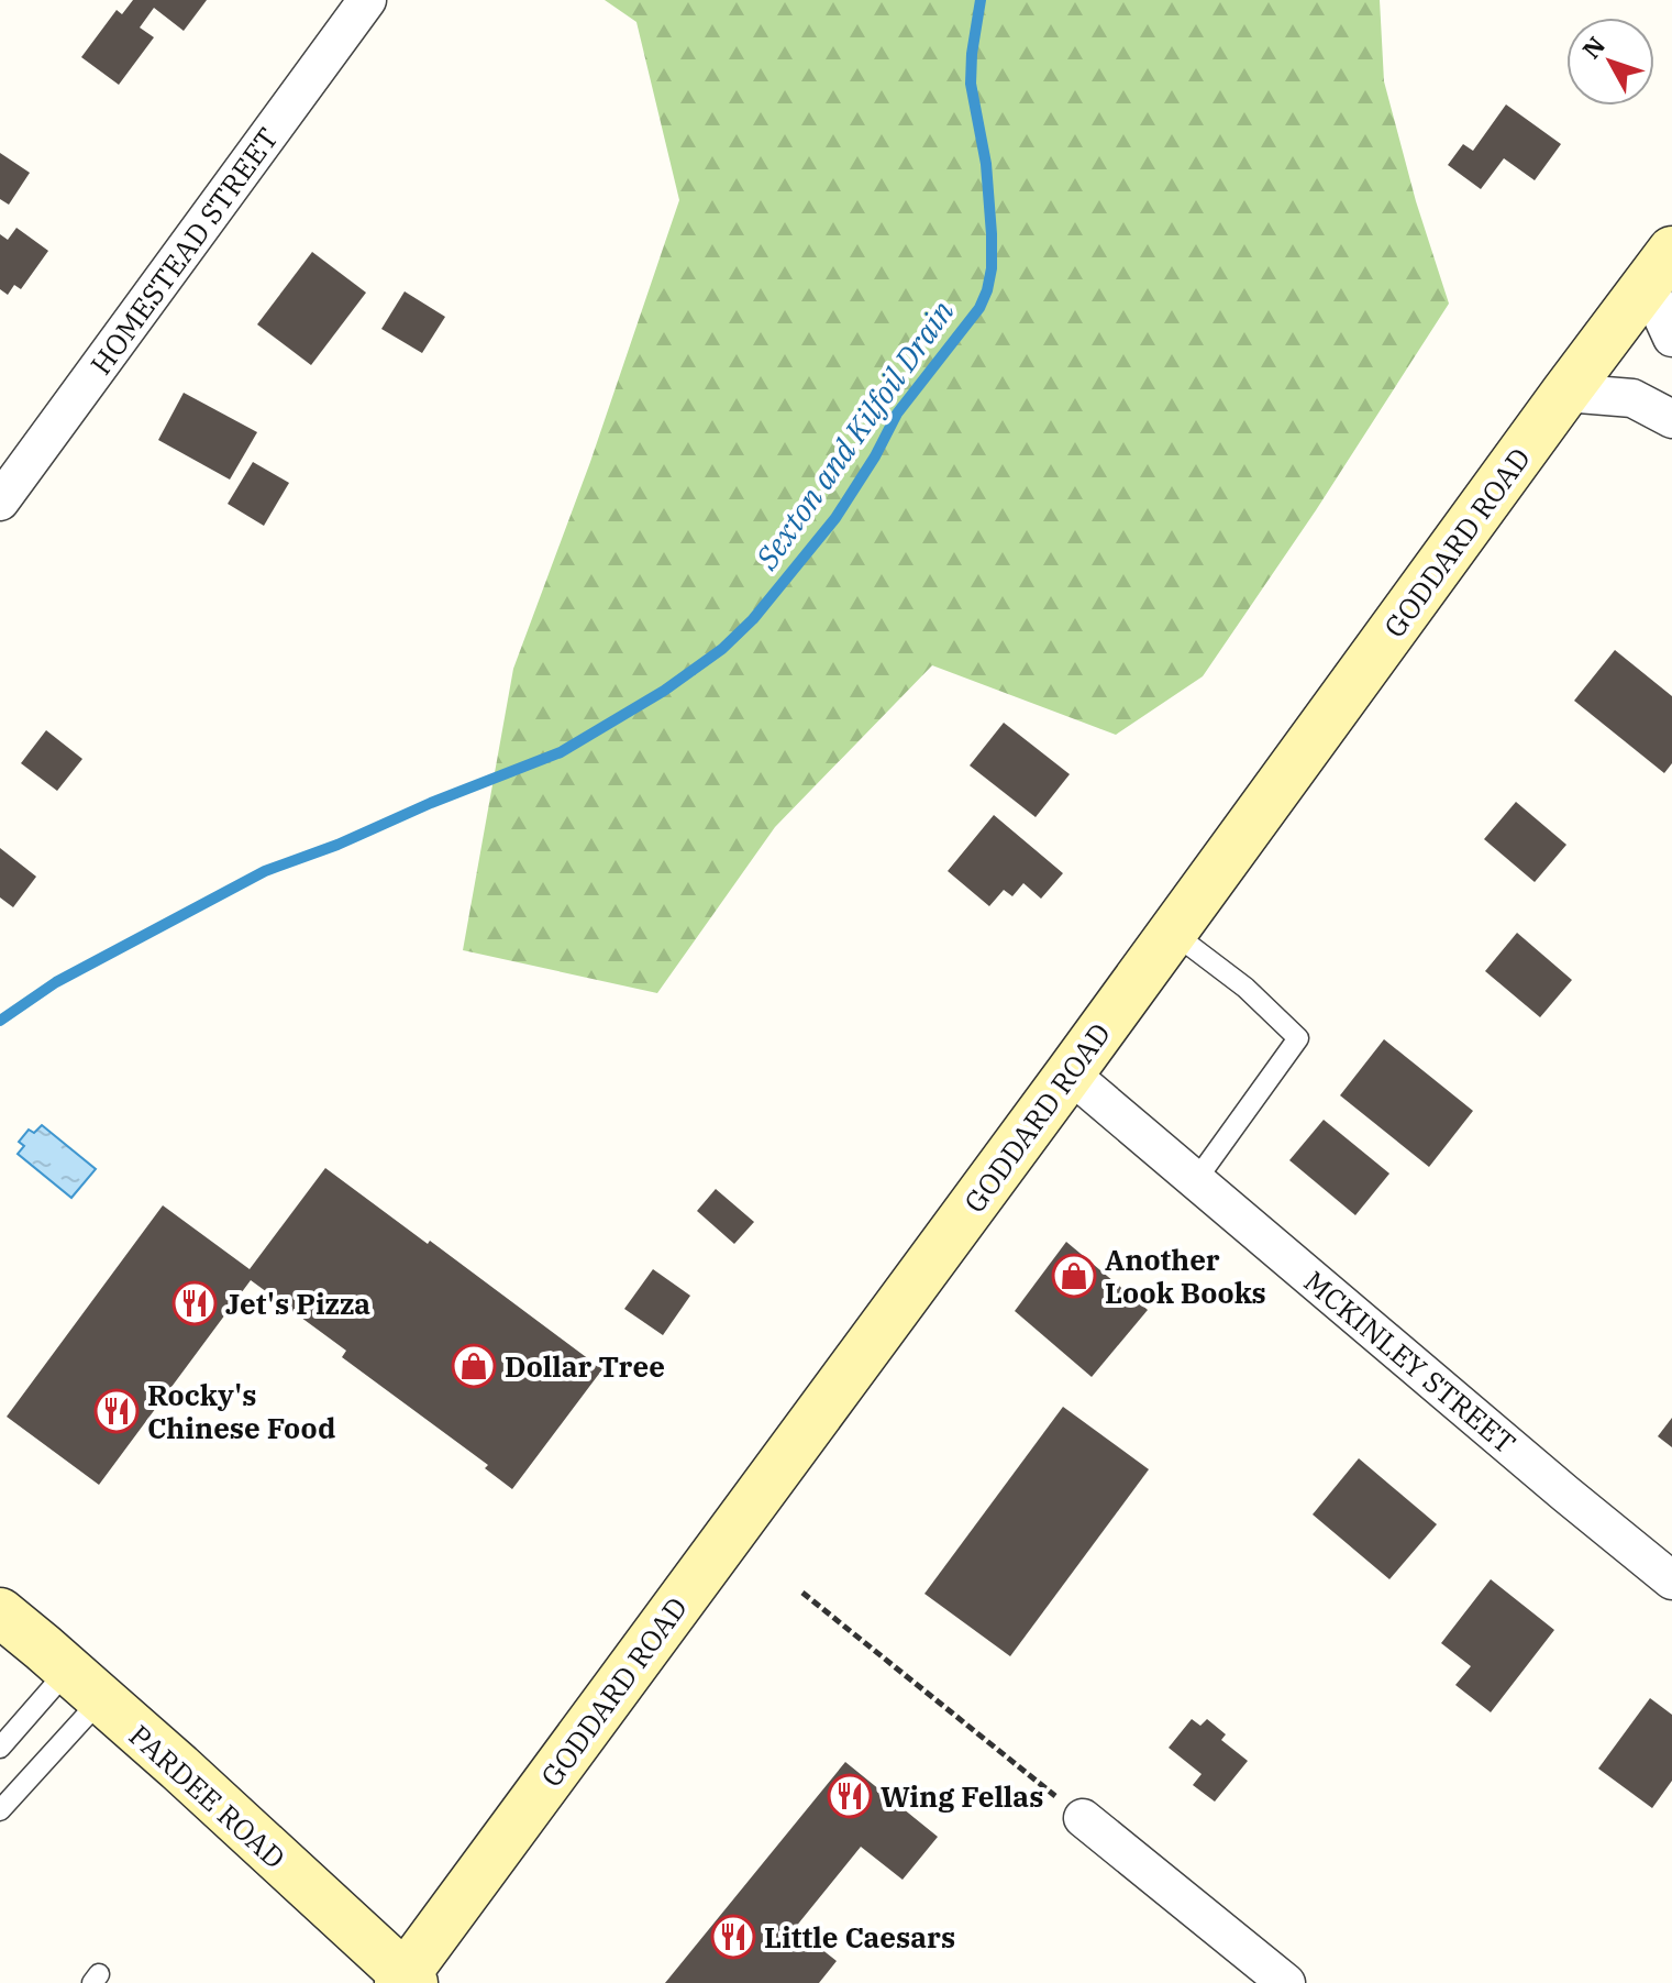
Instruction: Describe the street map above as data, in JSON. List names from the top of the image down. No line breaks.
{"streets":{"main road":["GODDARD ROAD","PARDEE ROAD"],"street":["HOMESTEAD STREET","MCKINLEY STREET"]},"crossings":[["GODDARD ROAD","MCKINLEY STREET"],["GODDARD ROAD","PARDEE ROAD"]],"water":["Sexton and Kilfoil Drain"],"places":{"shop":["Another Look Books","Dollar Tree"],"restaurant":["Jet's Pizza","Rocky's Chinese Food","Wing Fellas","Little Caesars"]},"north":"top left"}
